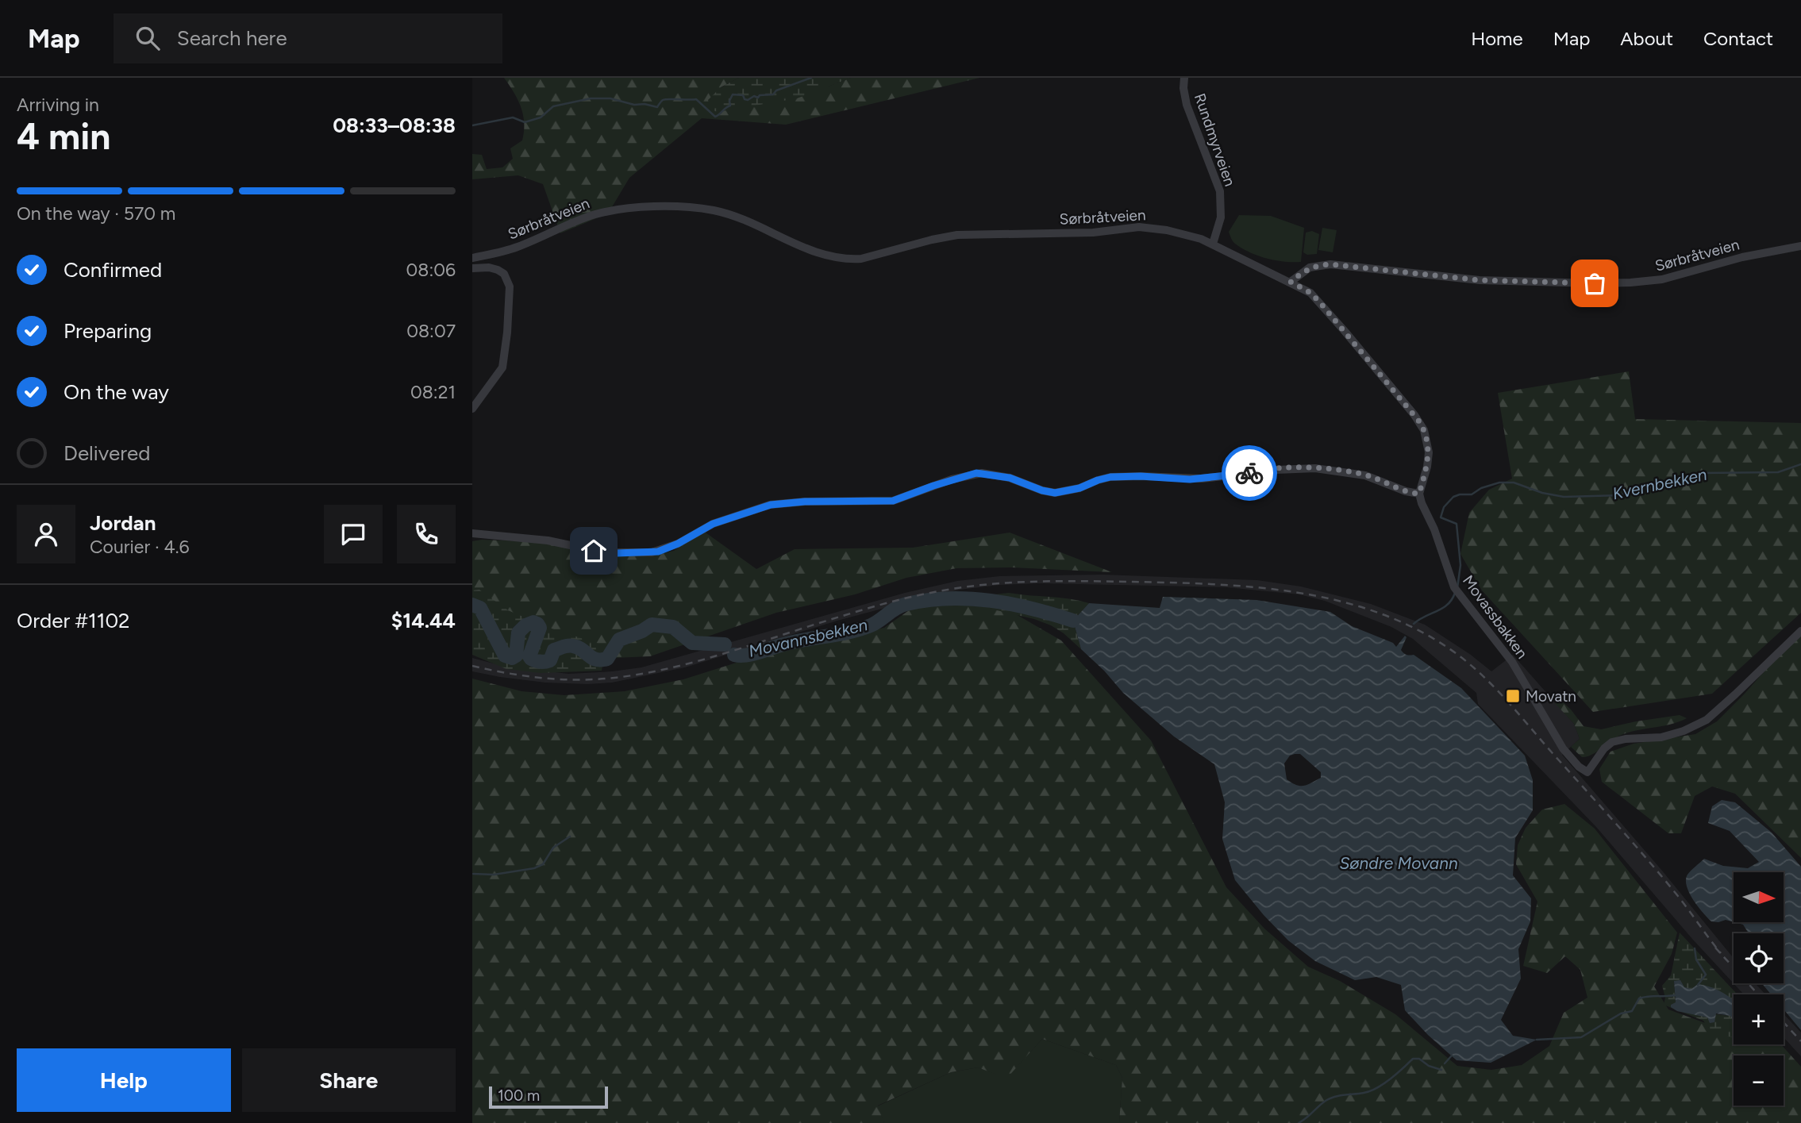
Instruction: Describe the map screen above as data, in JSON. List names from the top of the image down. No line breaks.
{"streets":{"street":["Rundmyrveien","Sørbråtveien","Movassbakken"]},"crossings":[["Rundmyrveien","Sørbråtveien"]],"water":["Kvernbekken","Movannsbekken","Søndre Movann"],"places":{"transit":["Movatn"]},"scale_bar":"100 m","north":"right","page":{"header":"Map","search":"Search here","nav":["Home","Map","About","Contact"],"heading":["4 min","Arriving in","08:33–08:38"],"panel":["Jordan","Courier · 4.6","Order #1102","$14.44"],"bar":"On the way · 570 m","list":[["Confirmed","08:06"],["Preparing","08:07"],["On the way","08:21"],"Delivered"],"map_buttons":["+","−"],"buttons":["Help","Share"],"scale":"100 m"}}
